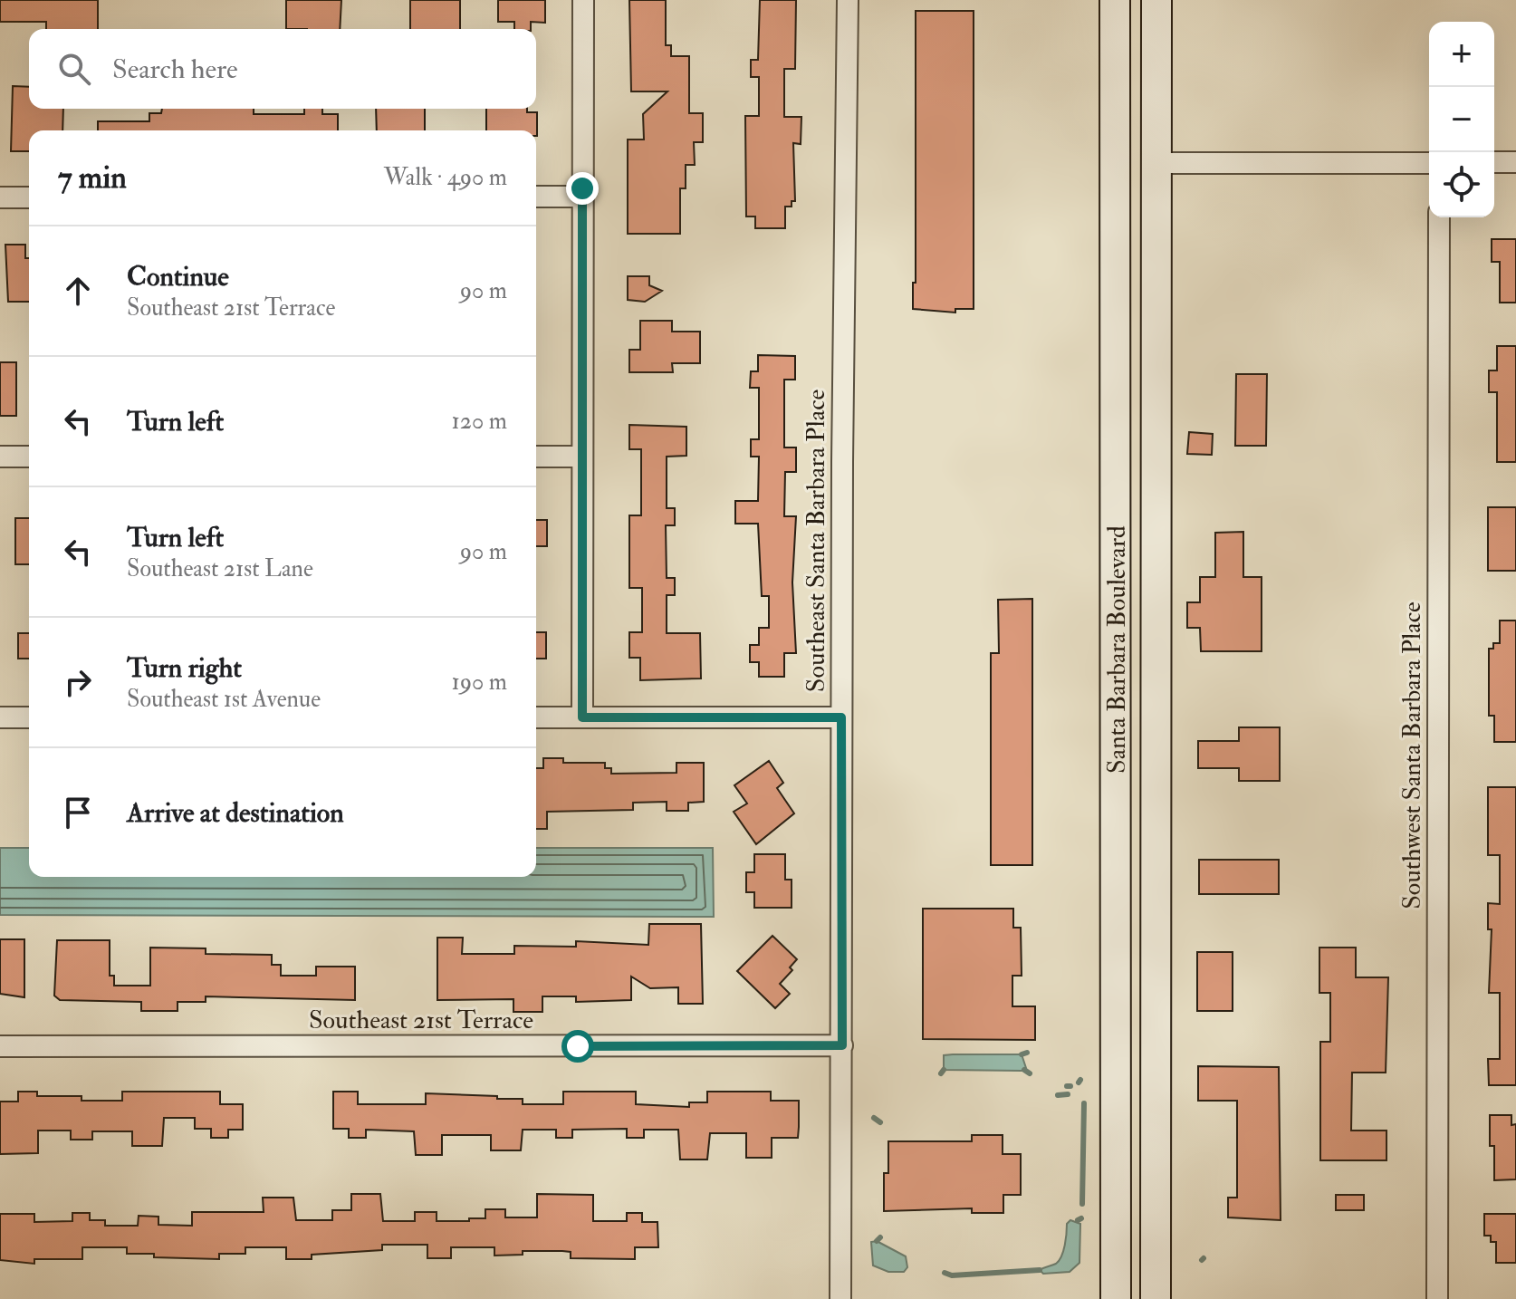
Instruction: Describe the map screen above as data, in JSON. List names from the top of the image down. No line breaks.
{"streets":{"main road":["Santa Barbara Boulevard"],"street":["Southeast Santa Barbara Place","Southwest Santa Barbara Place","Southeast 21st Terrace"]},"crossings":[["Southeast Santa Barbara Place","Southeast 21st Terrace"]],"page":{"map_buttons":["+","−"],"search":"Search here","heading":["7 min","Walk · 490 m"],"list":[["Continue","Southeast 21st Terrace","90 m"],["Turn left","120 m"],["Turn left","Southeast 21st Lane","90 m"],["Turn right","Southeast 1st Avenue","190 m"],"Arrive at destination"]}}
